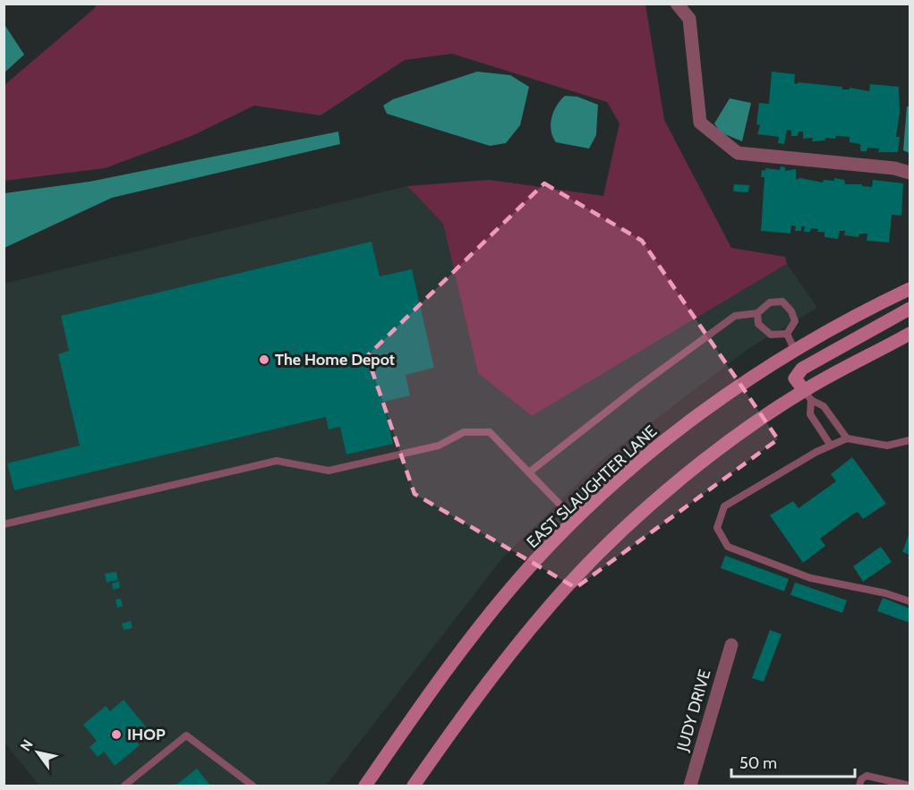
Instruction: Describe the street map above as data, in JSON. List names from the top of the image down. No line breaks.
{"streets":{"main road":["EAST SLAUGHTER LANE"],"street":["JUDY DRIVE"]},"places":["The Home Depot","IHOP"],"scale_bar":"50 m","north":"top left"}
